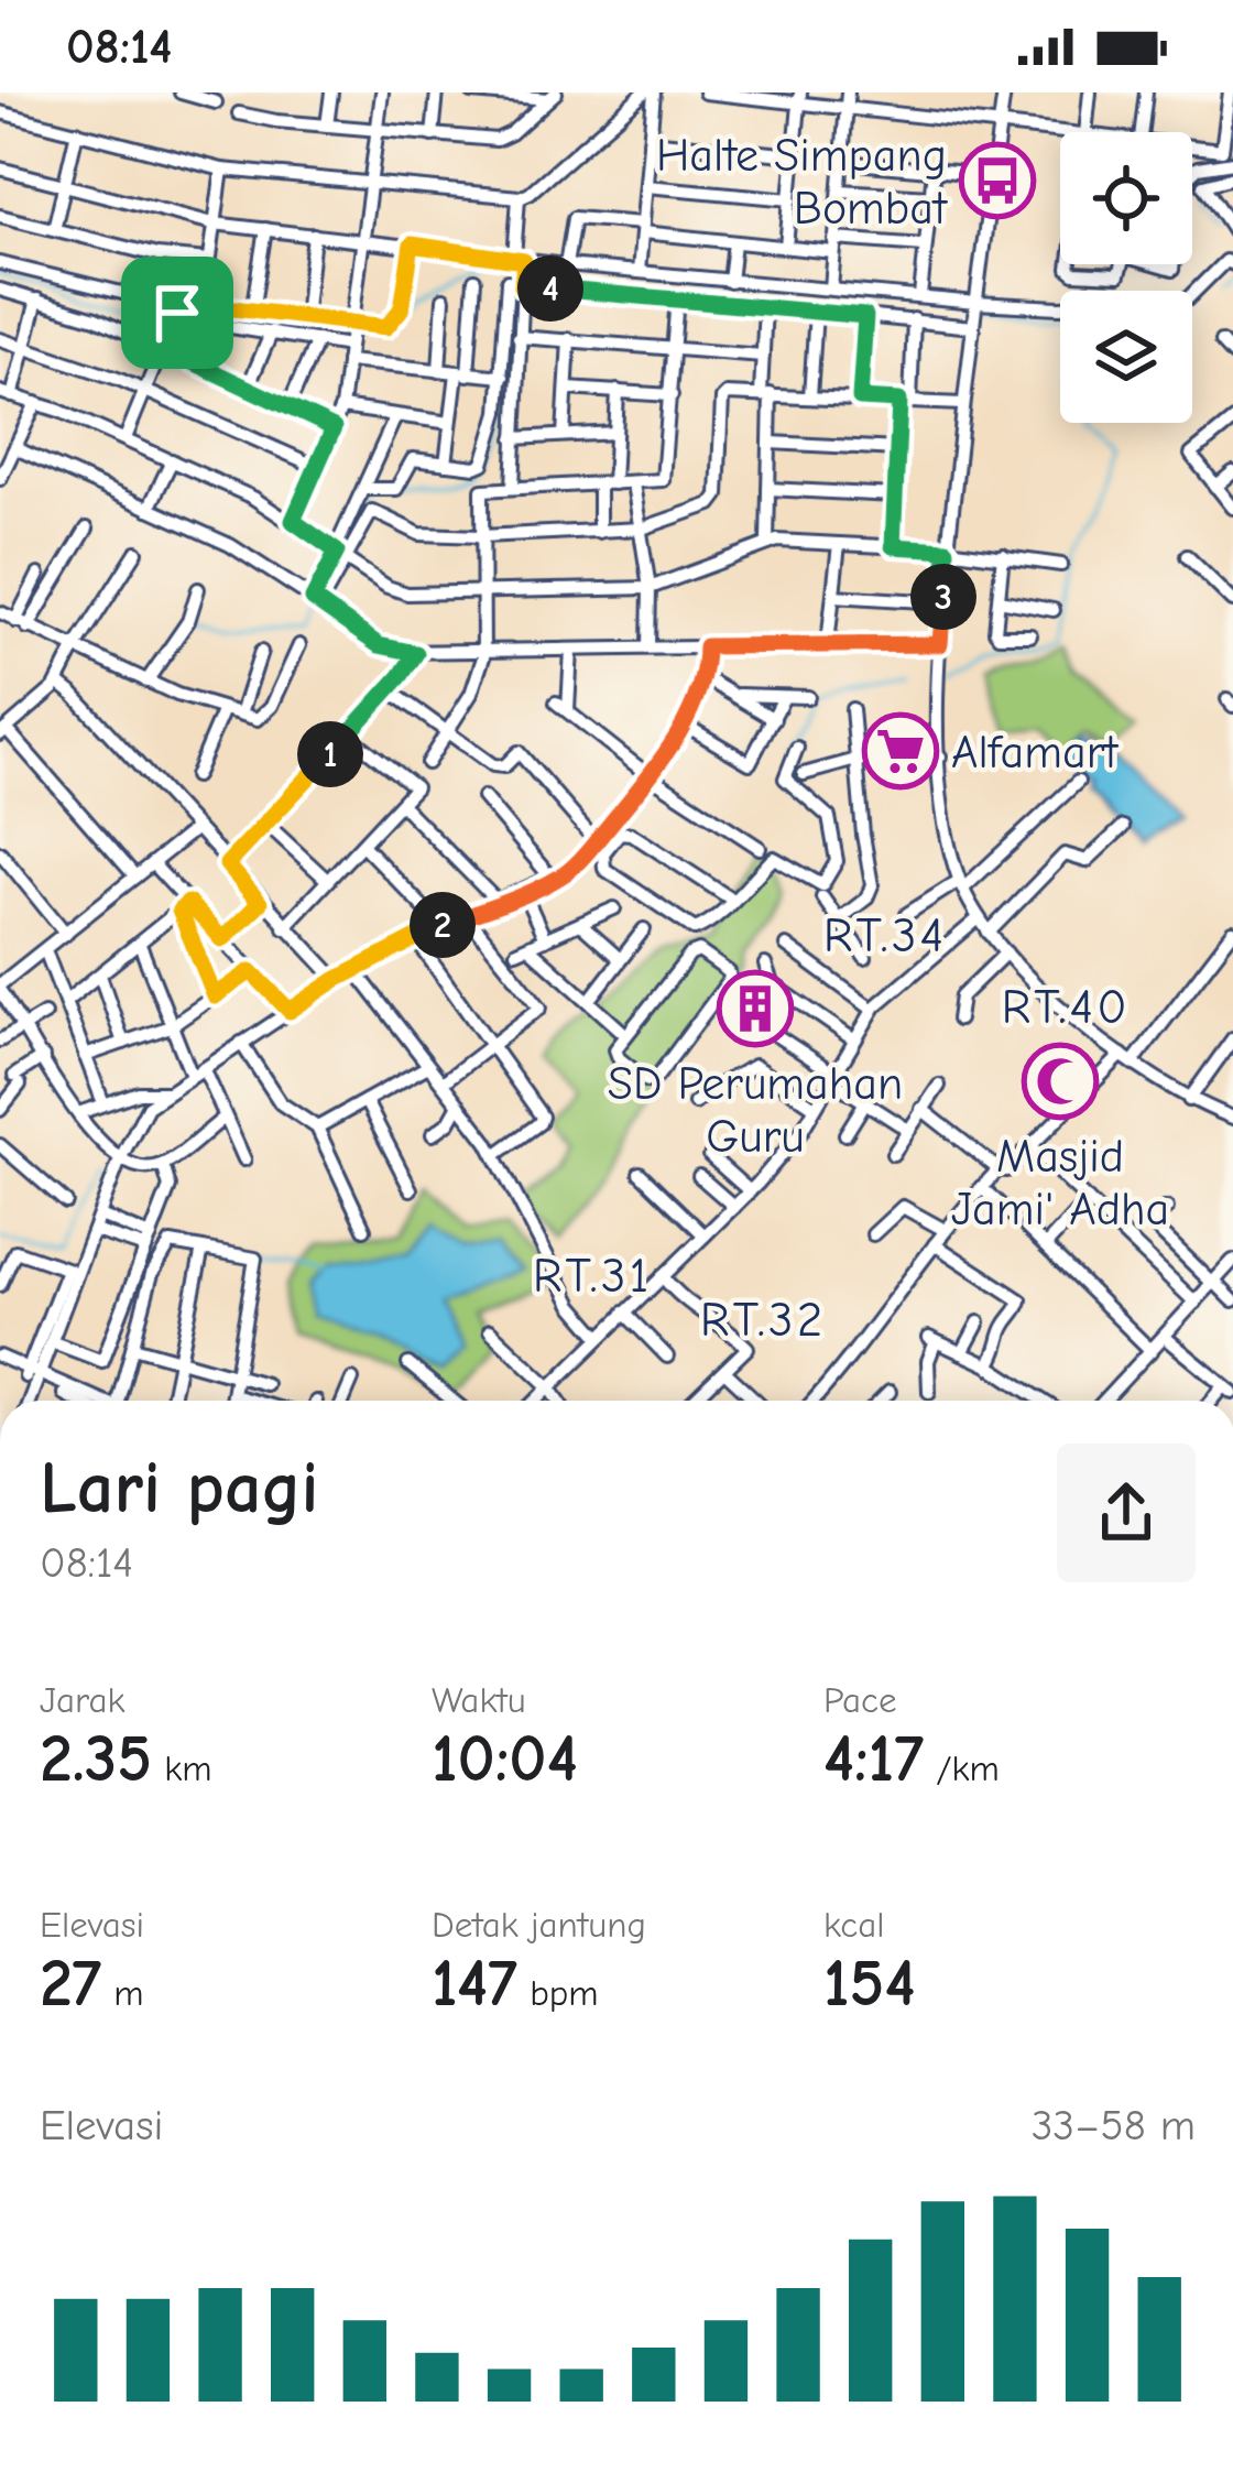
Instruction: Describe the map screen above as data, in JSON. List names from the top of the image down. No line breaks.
{"districts":["RT.34","RT.40","RT.31","RT.32"],"places":{"bus stop":["Halte Simpang Bombat"],"supermarket":["Alfamart"],"building":["SD Perumahan Guru"],"mosque":["Masjid Jami' Adha"]},"page":{"status":"08:14","pins":["4","3","1","2"],"heading":["Lari pagi","08:14"],"stats":[["Jarak","2.35 km"],["Waktu","10:04"],["Pace","4:17 /km"],["Elevasi","27 m"],["Detak jantung","147 bpm"],["kcal","154"]],"chart":["Elevasi","33–58 m"]}}
